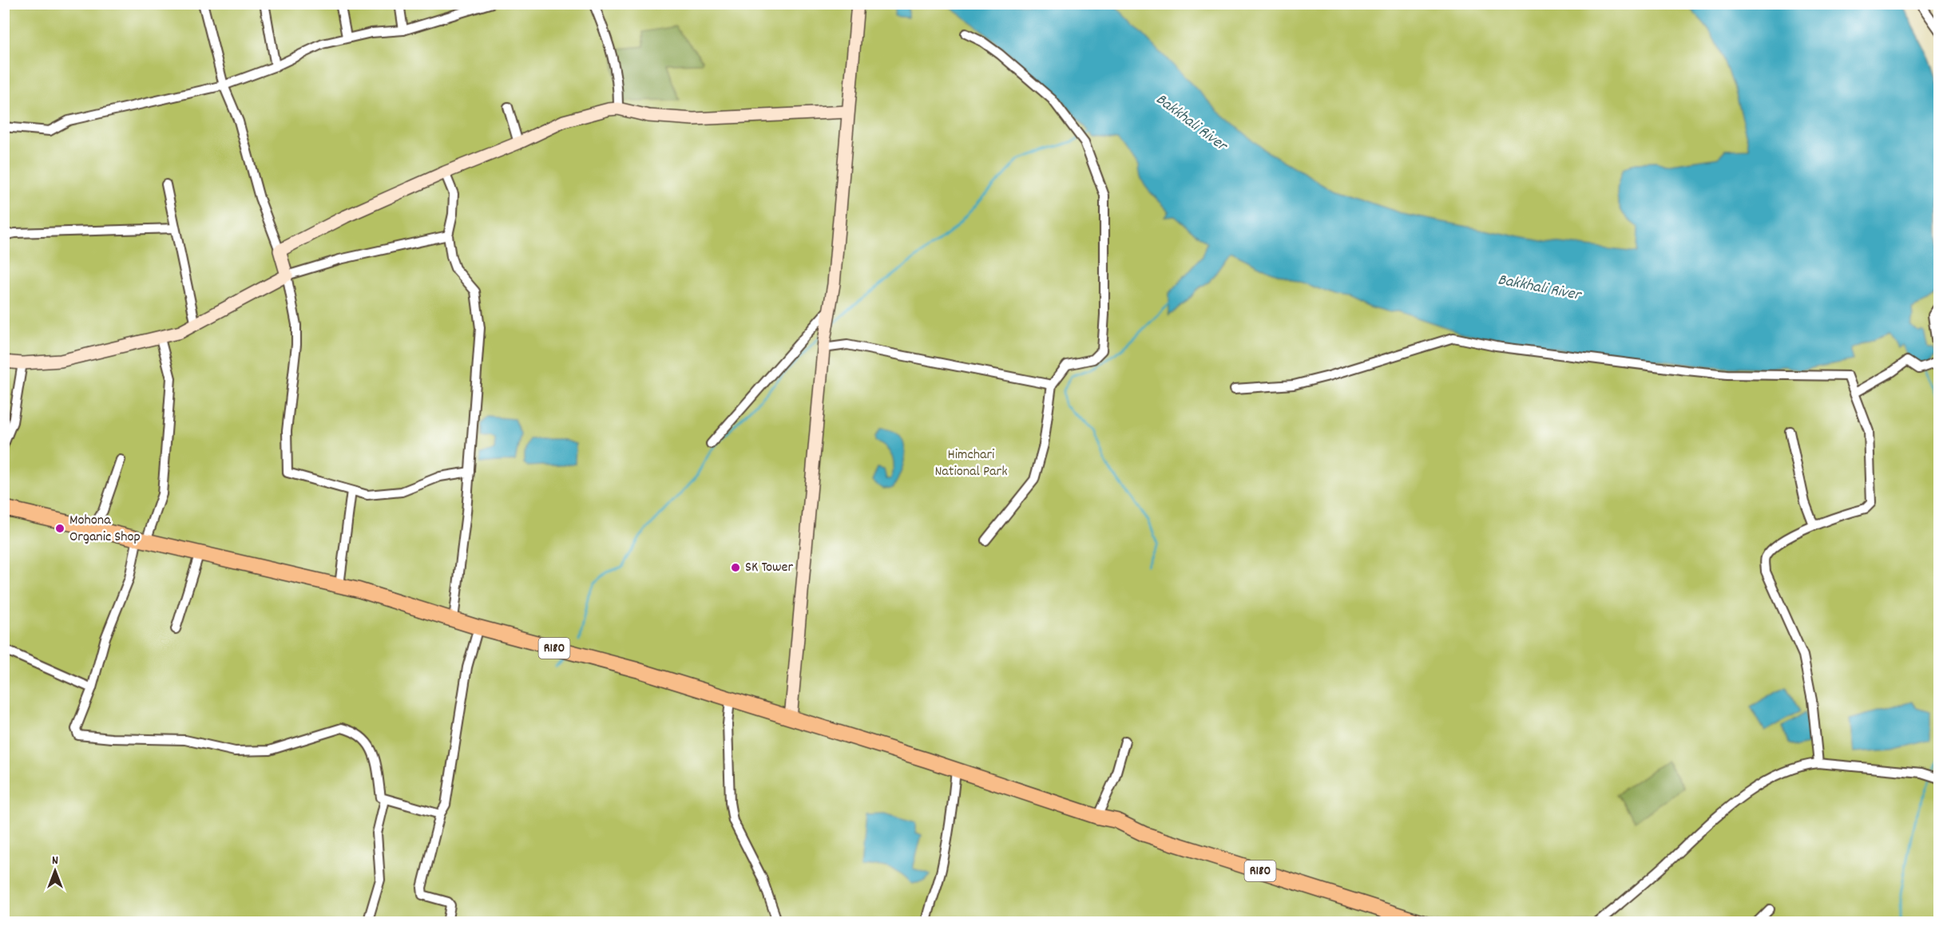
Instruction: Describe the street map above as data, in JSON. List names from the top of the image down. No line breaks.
{"streets":{"main road":["R180"]},"water":["Bakkhali River"],"parks":["Himchari National Park"],"places":["Mohona Organic Shop","SK Tower"],"north":"top"}
